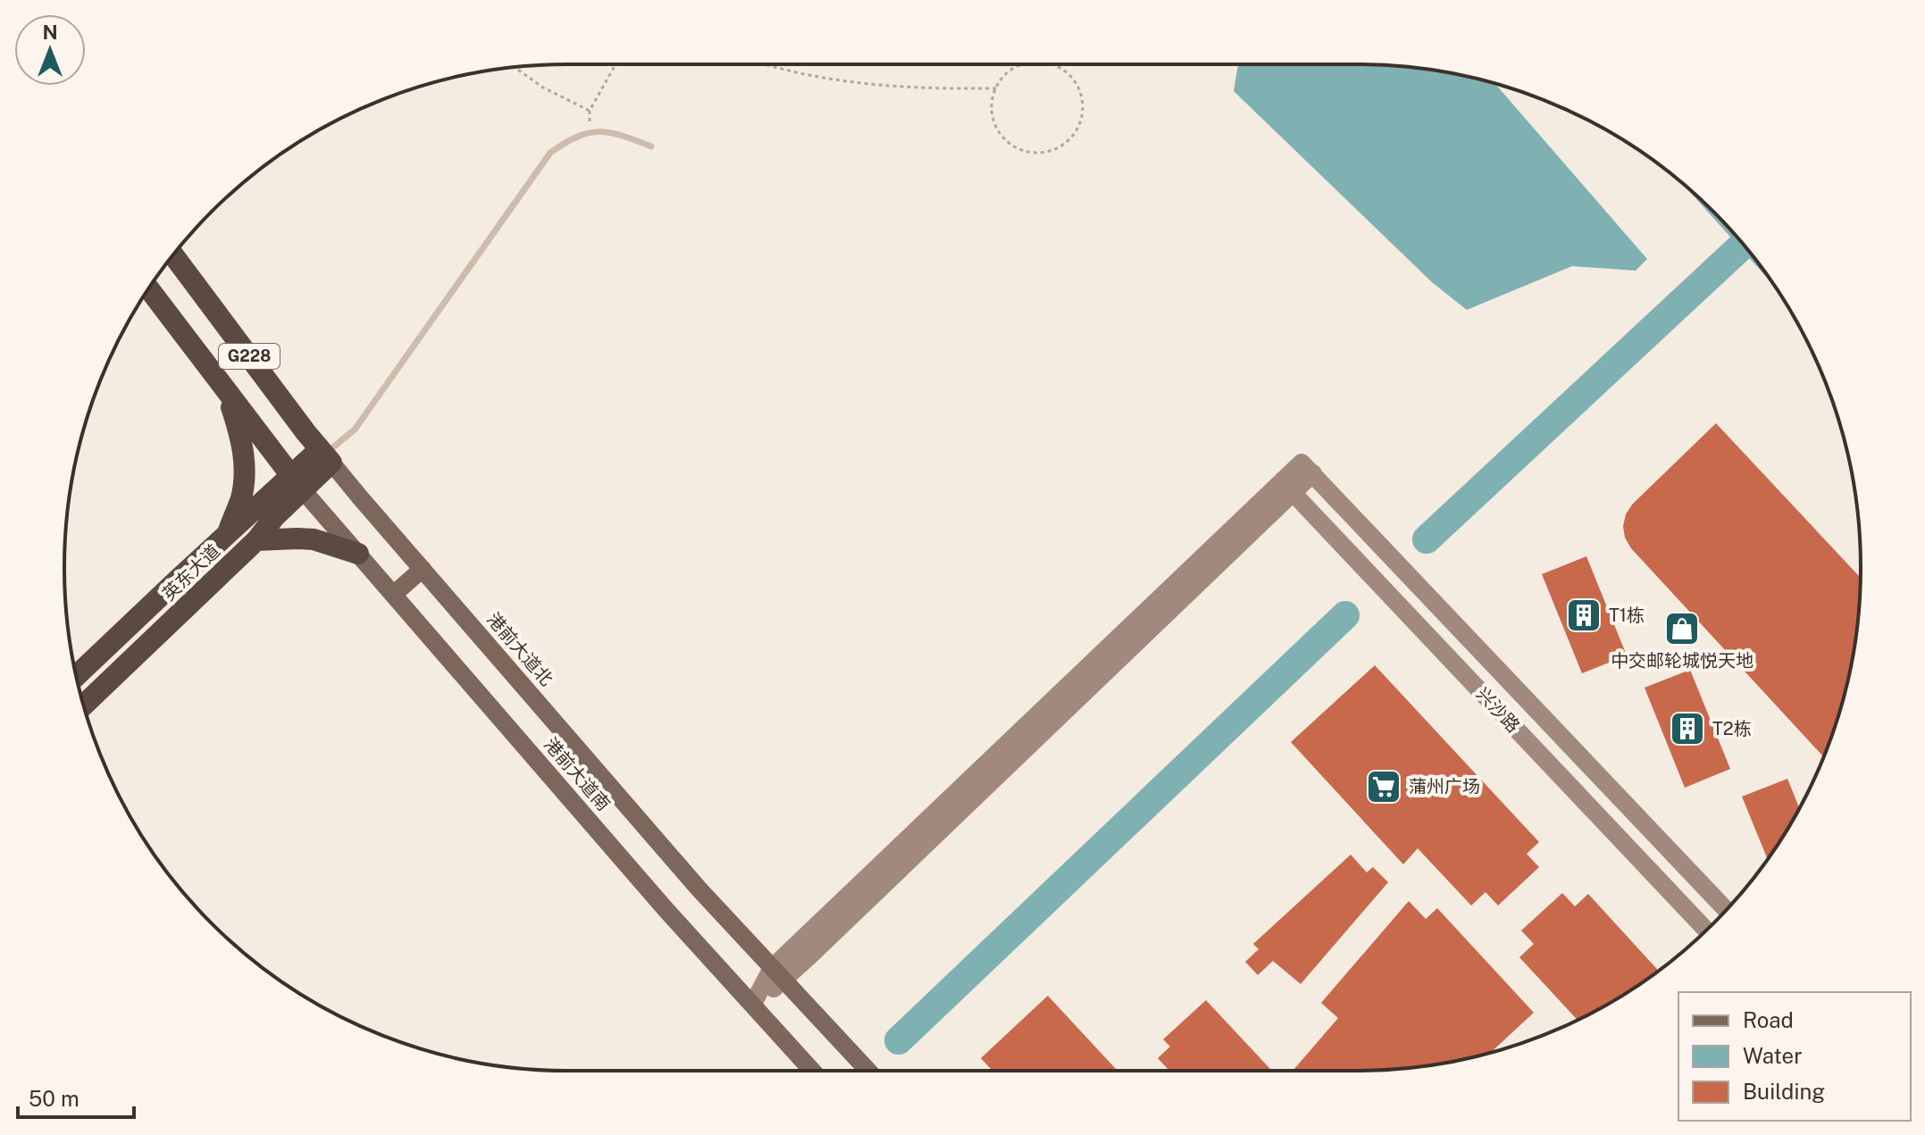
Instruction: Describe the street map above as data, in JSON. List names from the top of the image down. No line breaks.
{"streets":{"highway":["G228","英东大道","港前大道北"],"main road":["港前大道南"],"street":["兴沙路"]},"crossings":[["G228","英东大道"],["G228","港前大道南"],["英东大道","港前大道北"],["英东大道","港前大道南"]],"places":{"building":["T1栋","T2栋"],"shop":["中交邮轮城悦天地"],"supermarket":["蒲州广场"]},"legend":["Road","Water","Building"],"scale_bar":"50 m","north":"top"}
